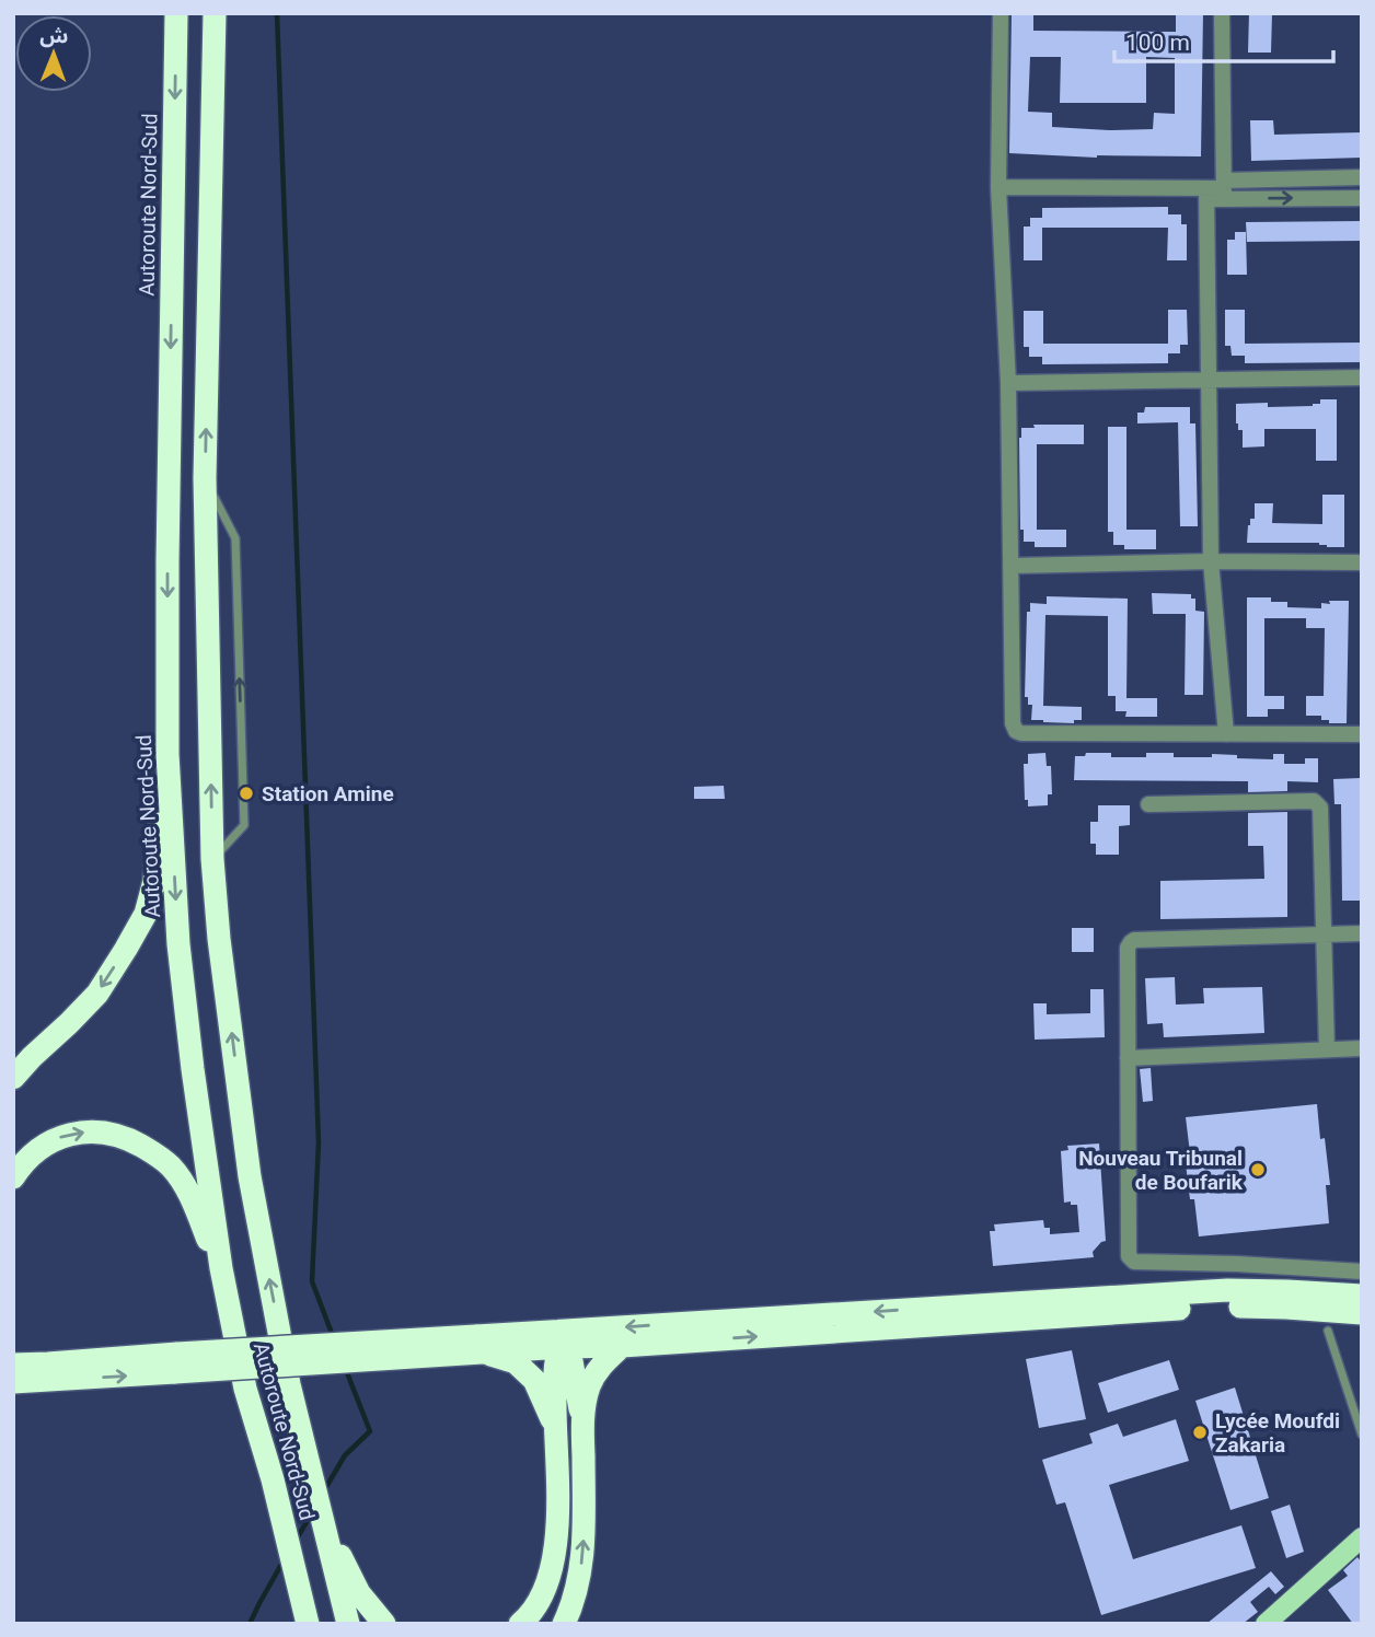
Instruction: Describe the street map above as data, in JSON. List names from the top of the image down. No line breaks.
{"streets":{"highway":["Autoroute Nord-Sud"]},"places":["Station Amine","Nouveau Tribunal de Boufarik","Lycée Moufdi Zakaria"],"scale_bar":"100 m","north":"top"}
